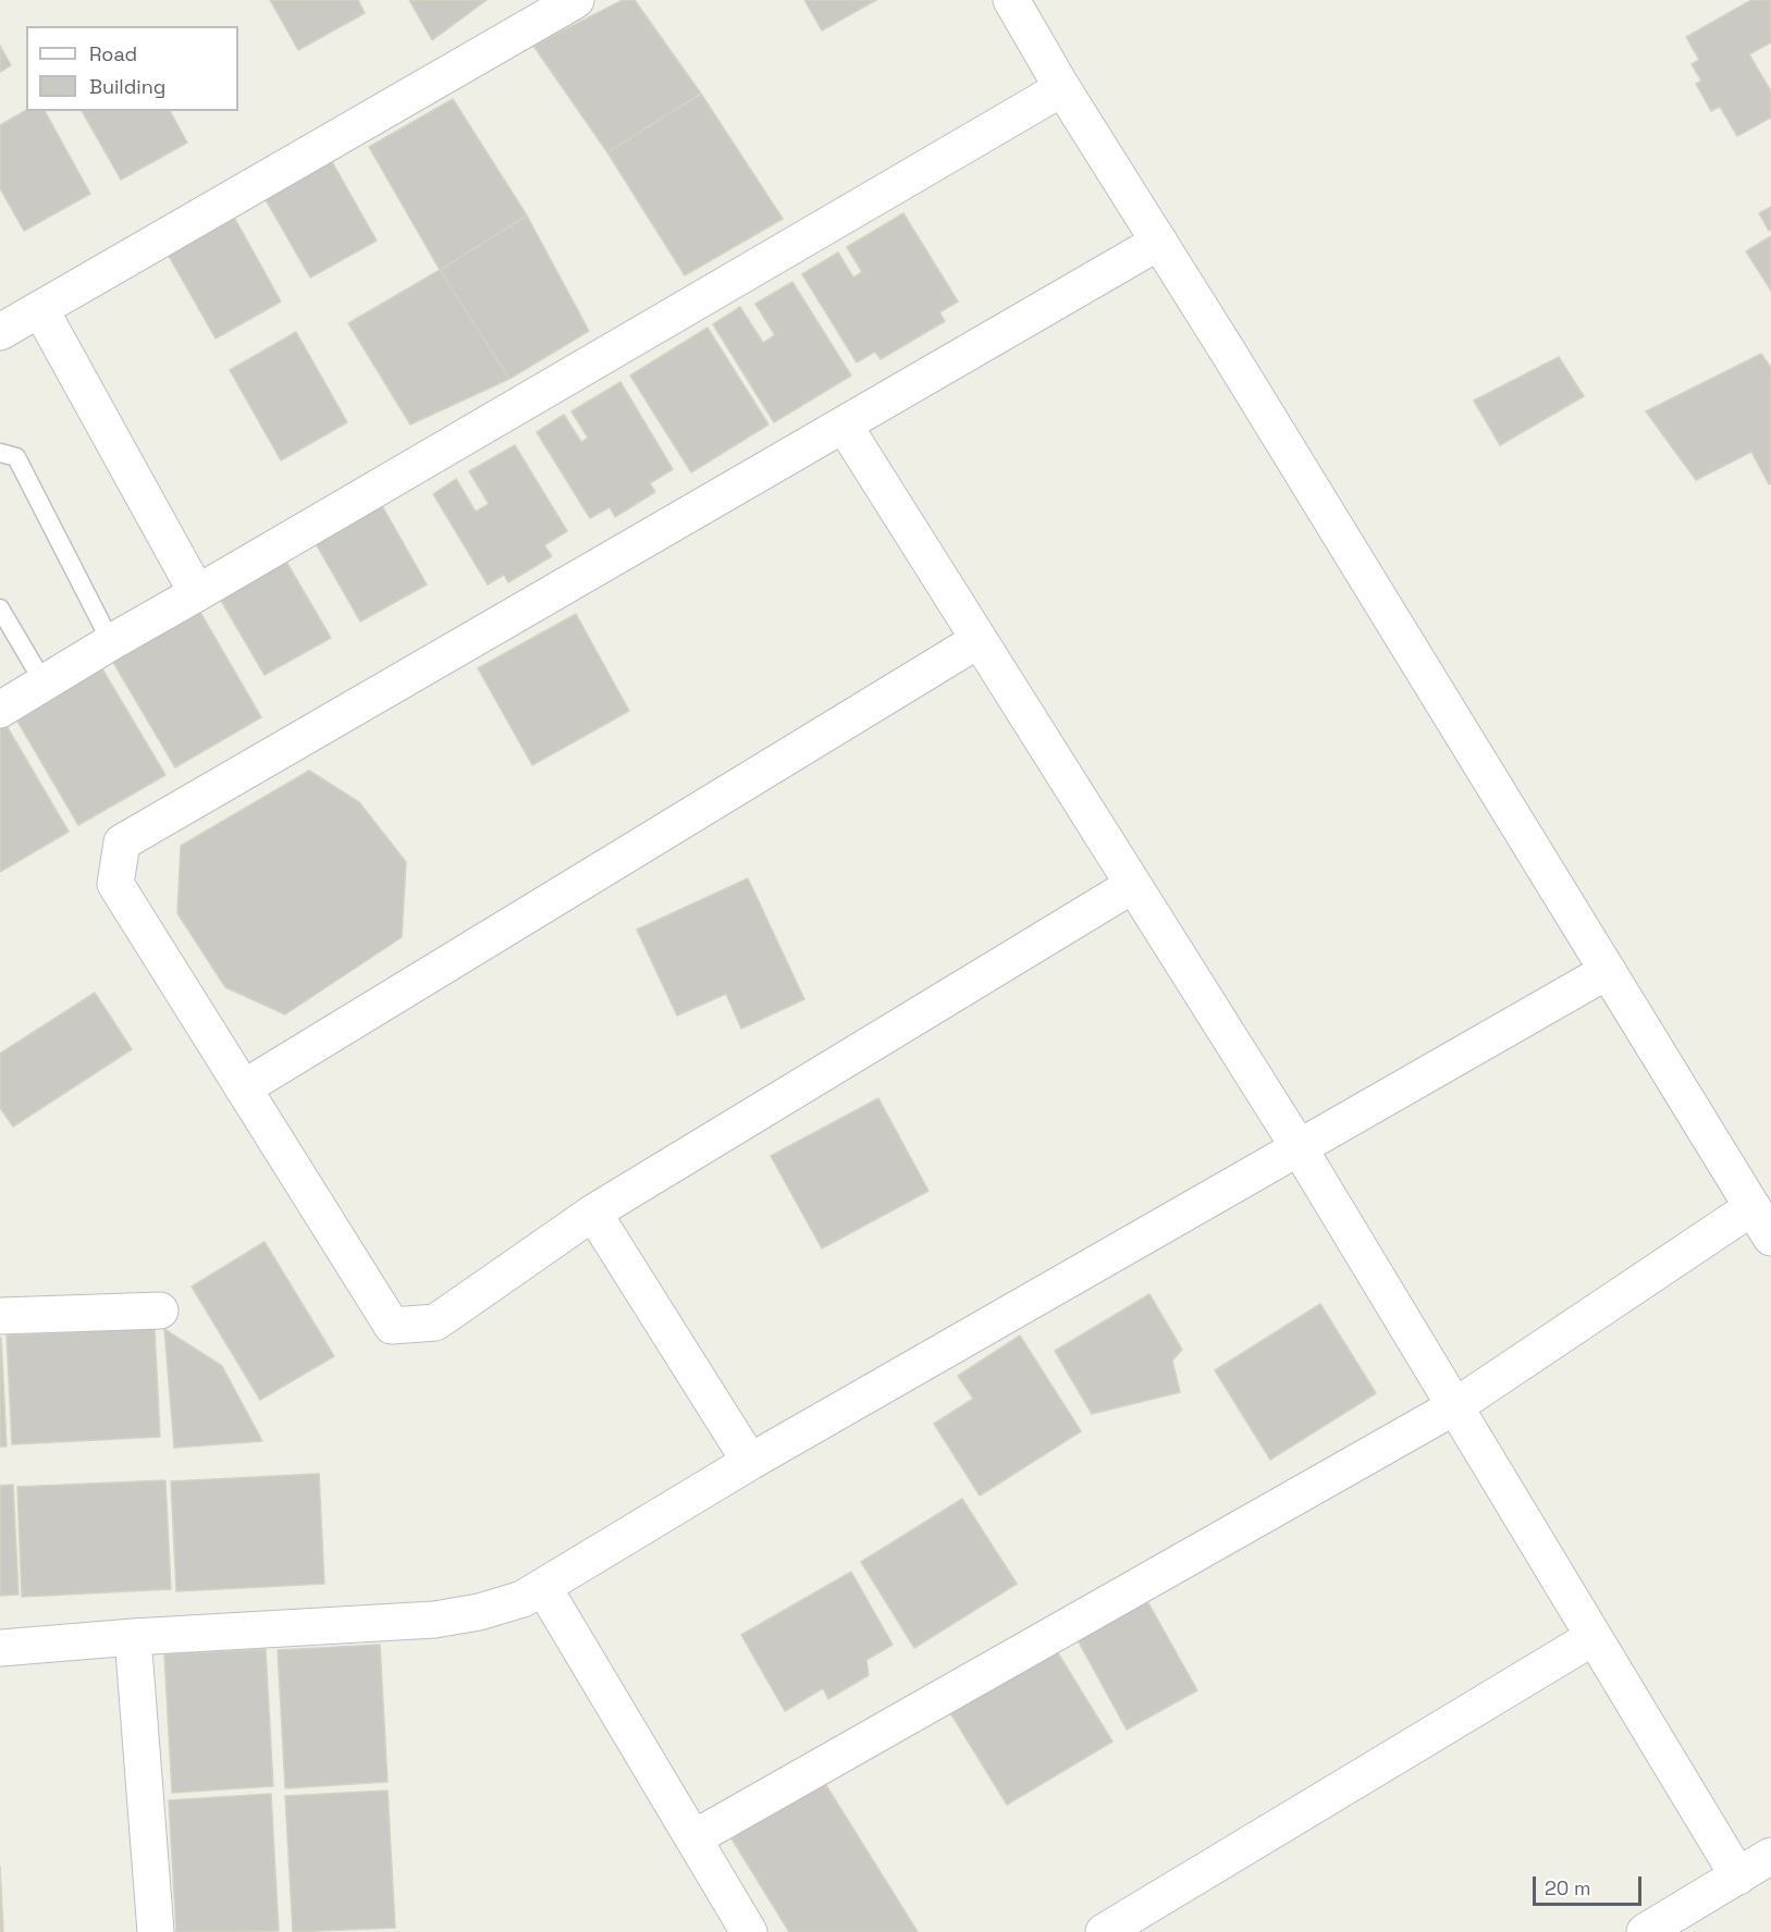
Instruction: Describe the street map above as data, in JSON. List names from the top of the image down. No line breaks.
{"legend":["Road","Building"],"scale_bar":"20 m"}
